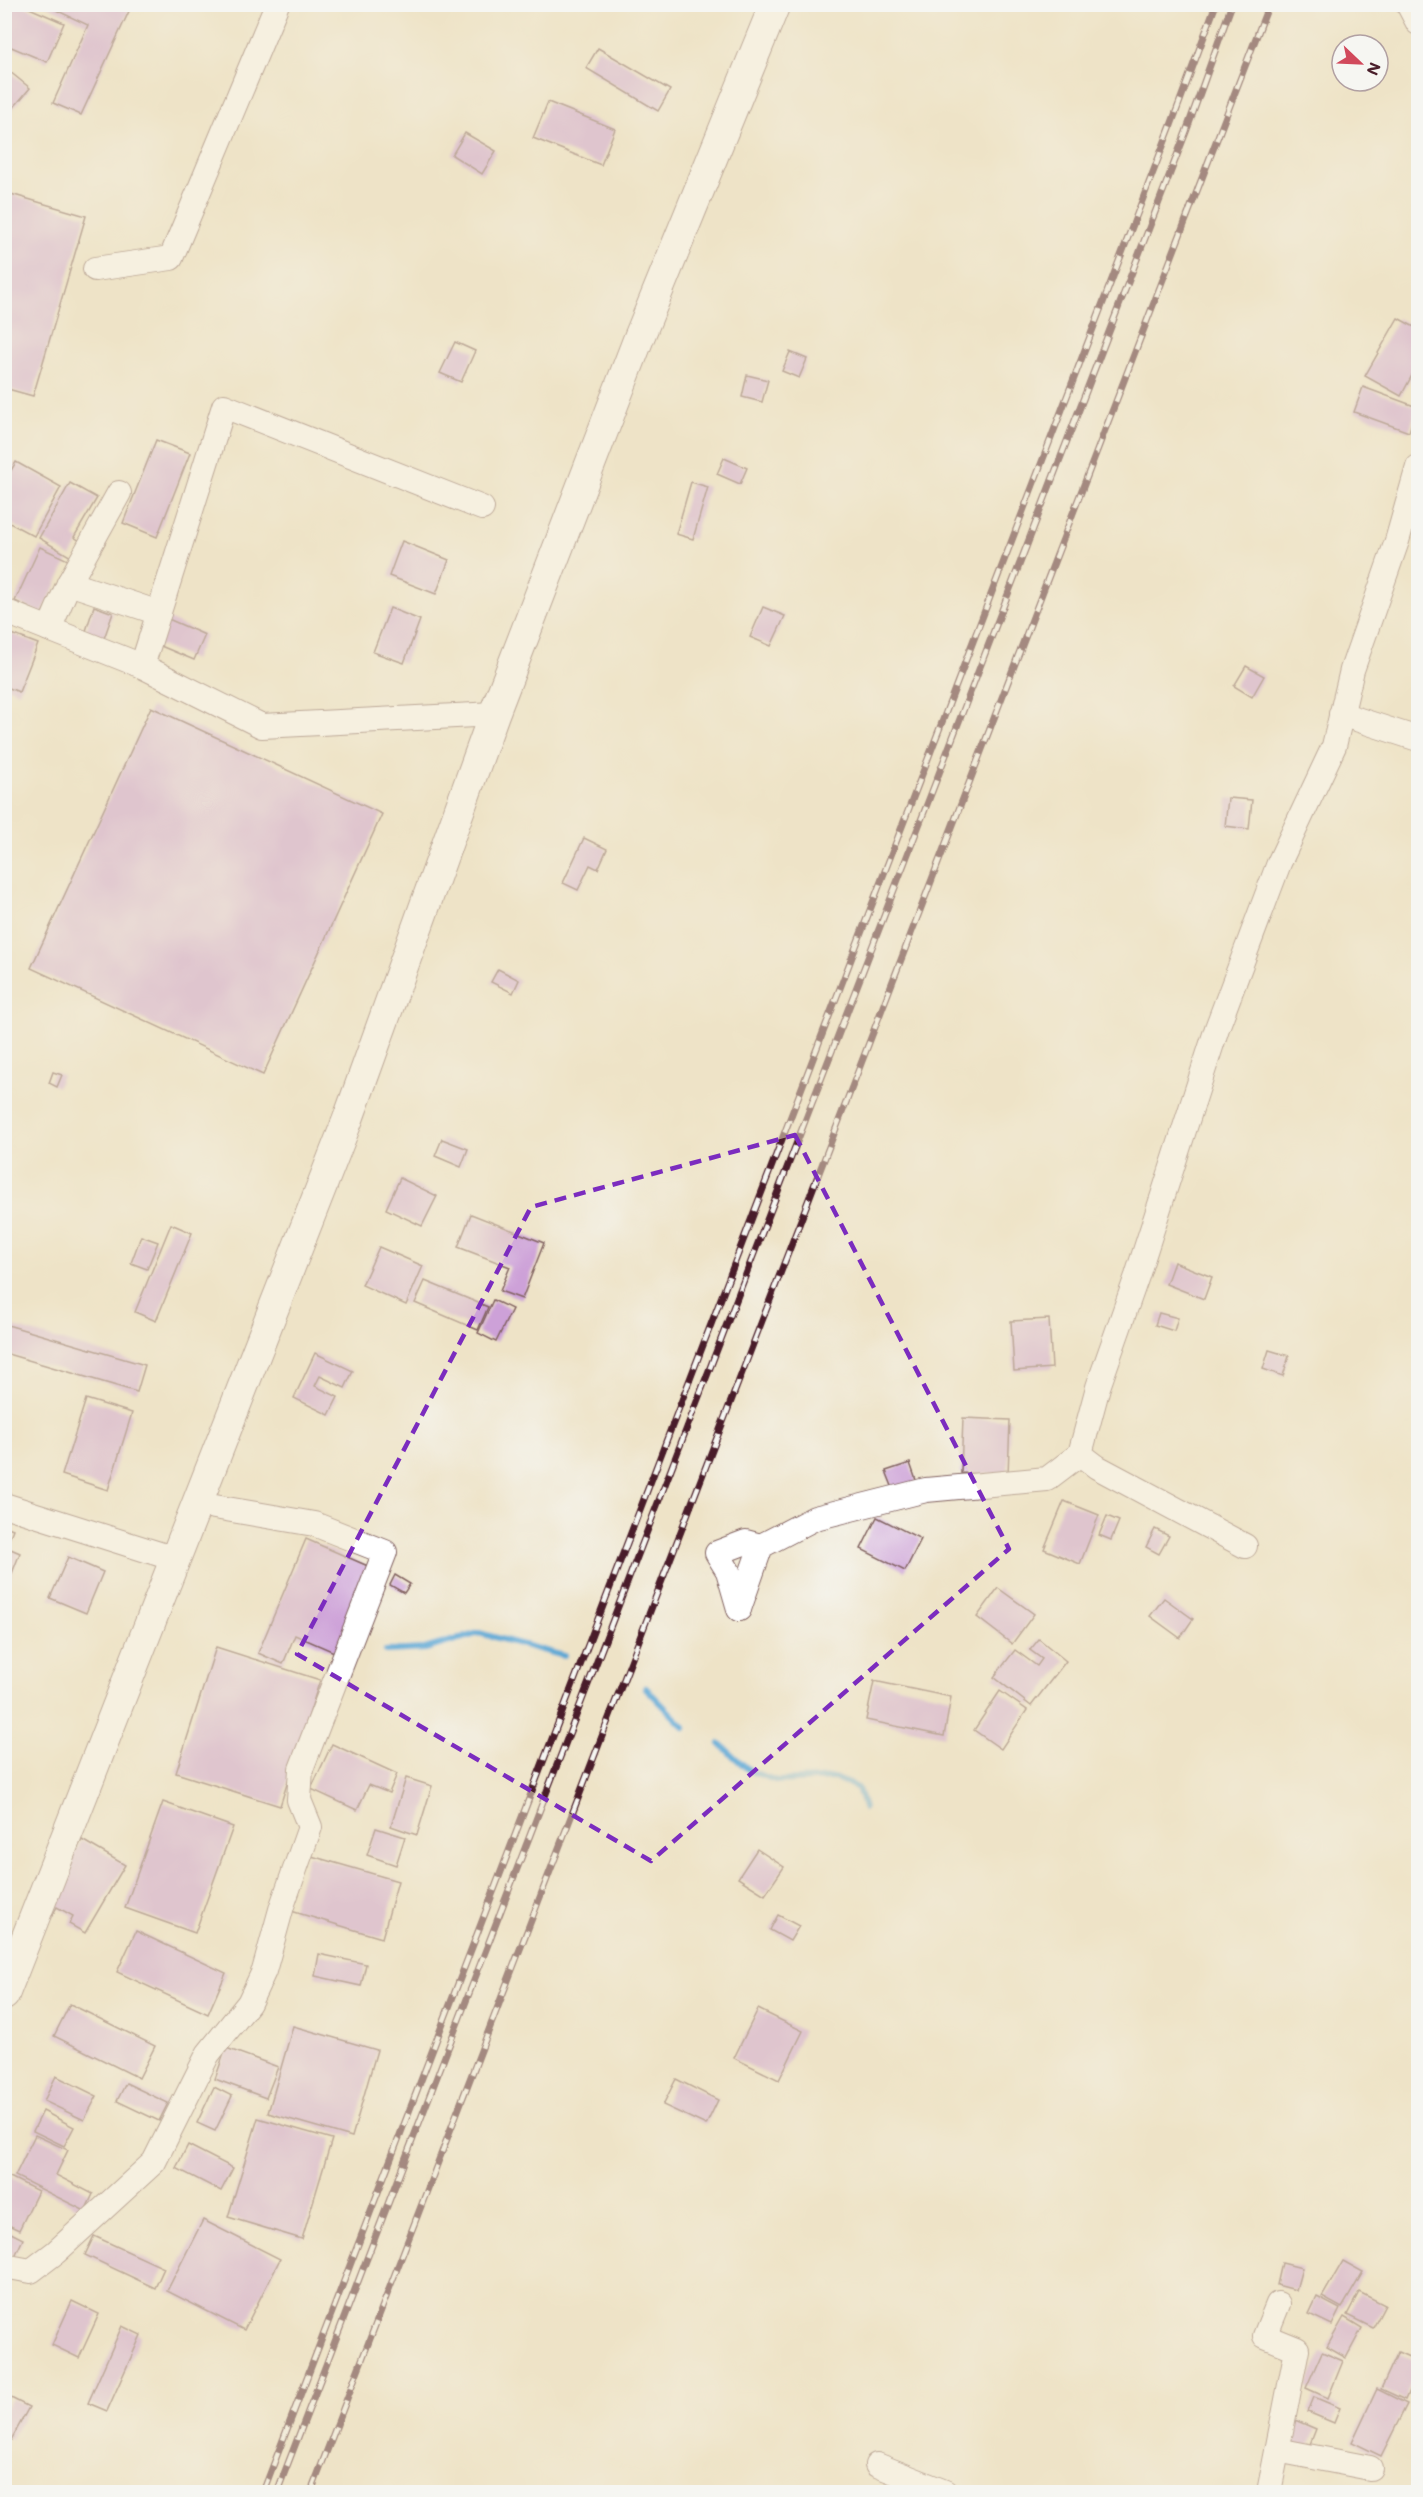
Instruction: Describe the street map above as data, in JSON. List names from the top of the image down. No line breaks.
{"north":"bottom right"}
